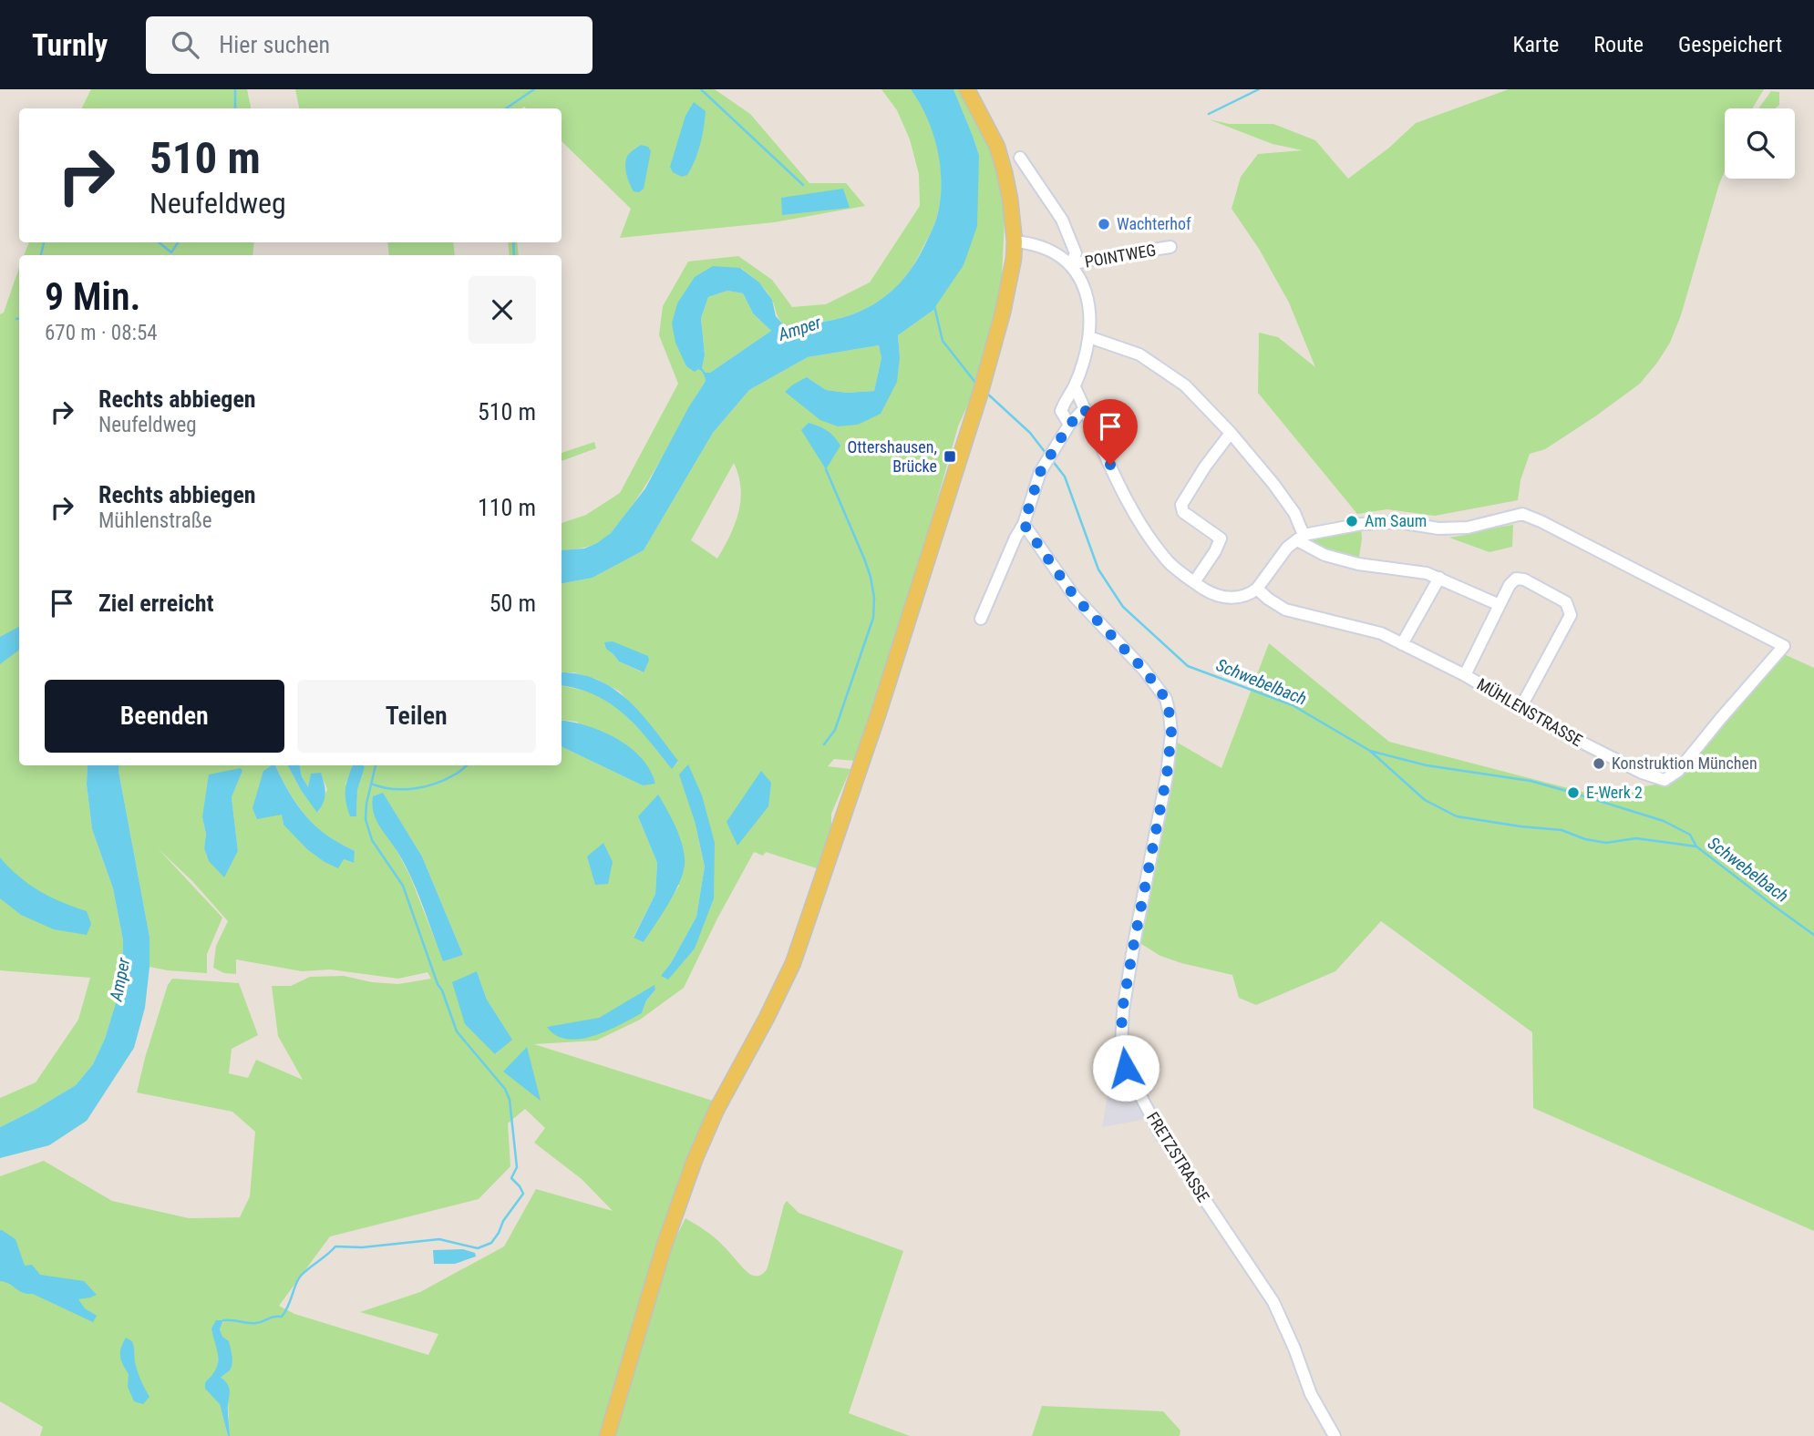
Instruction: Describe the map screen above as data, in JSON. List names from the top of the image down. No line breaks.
{"streets":{"street":["POINTWEG","MÜHLENSTRASSE","FRETZSTRASSE"]},"water":["Amper","Schwebelbach"],"places":{"other":["Wachterhof","Am Saum","Konstruktion München","E-Werk 2"],"transit":["Ottershausen, Brücke"]},"page":{"header":"Turnly","search":"Hier suchen","nav":["Karte","Route","Gespeichert"],"turn":["510 m","Neufeldweg"],"heading":["9 Min.","670 m · 08:54"],"list":[{"name":"Rechts abbiegen","note":"Neufeldweg","value":"510 m"},{"name":"Rechts abbiegen","note":"Mühlenstraße","value":"110 m"},{"name":"Ziel erreicht","value":"50 m"}],"buttons":["Beenden","Teilen"]}}
